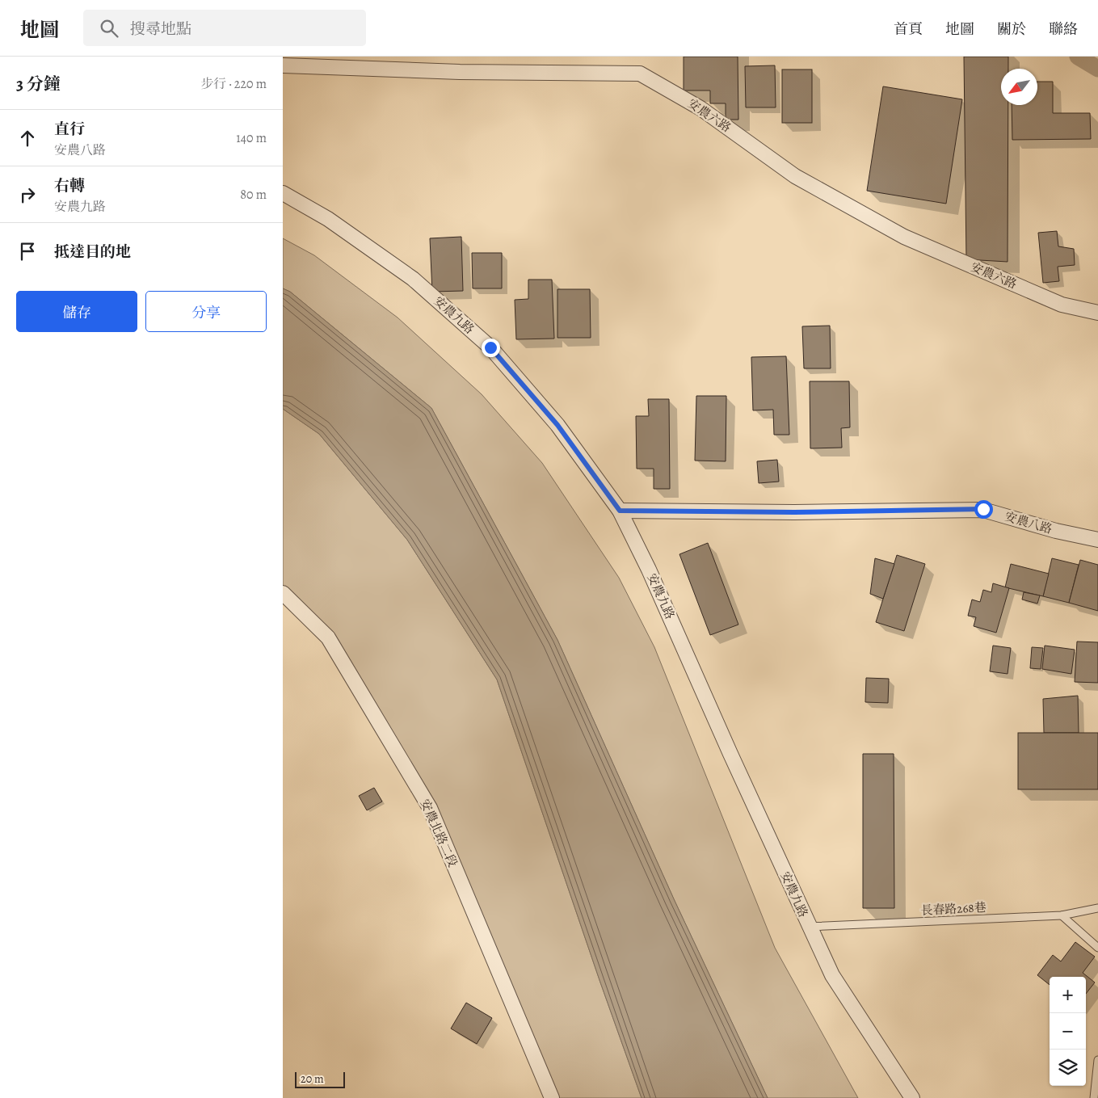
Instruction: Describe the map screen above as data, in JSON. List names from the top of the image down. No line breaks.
{"streets":{"street":["安農六路","安農九路","安農八路","安農北路二段"],"lane":["長春路268巷"]},"crossings":[["安農九路","安農八路"],["安農九路","長春路268巷"]],"scale_bar":"20 m","north":"bottom left","page":{"header":"地圖","search":"搜尋地點","nav":["首頁","地圖","關於","聯絡"],"heading":["3 分鐘","步行 · 220 m"],"list":[["直行","安農八路","140 m"],["右轉","安農九路","80 m"],"抵達目的地"],"buttons":["儲存","分享"],"map_buttons":["+","−"],"scale":"20 m"}}
